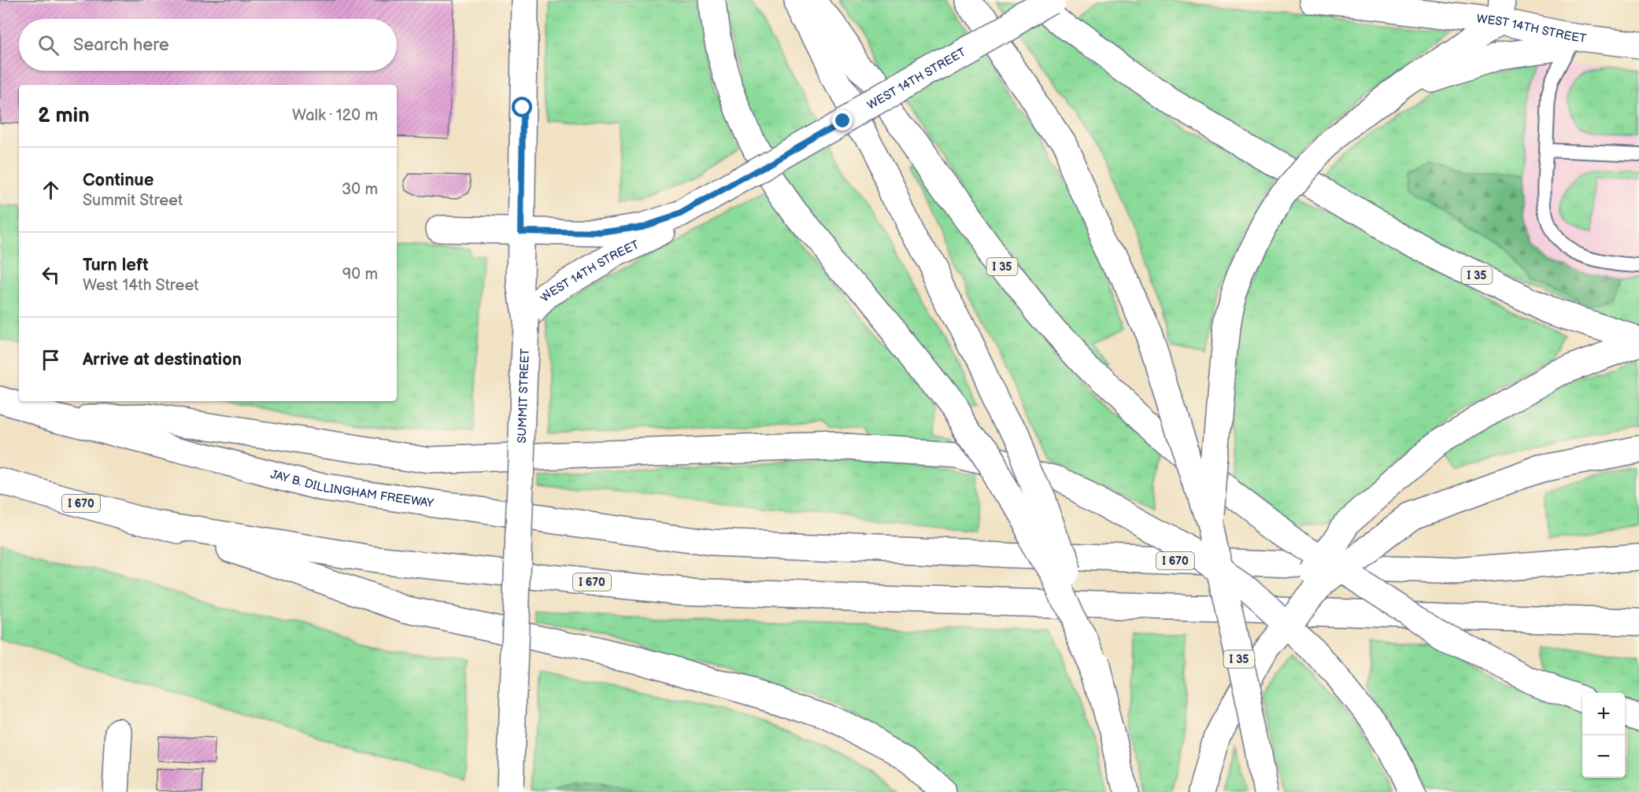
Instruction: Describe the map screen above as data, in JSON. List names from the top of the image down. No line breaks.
{"streets":{"main road":["WEST 14TH STREET","I 35","SUMMIT STREET","JAY B. DILLINGHAM FREEWAY","I 670"]},"crossings":[["WEST 14TH STREET","SUMMIT STREET"]],"page":{"search":"Search here","heading":["2 min","Walk · 120 m"],"list":[["Continue","Summit Street","30 m"],["Turn left","West 14th Street","90 m"],"Arrive at destination"],"map_buttons":["+","−"]}}
